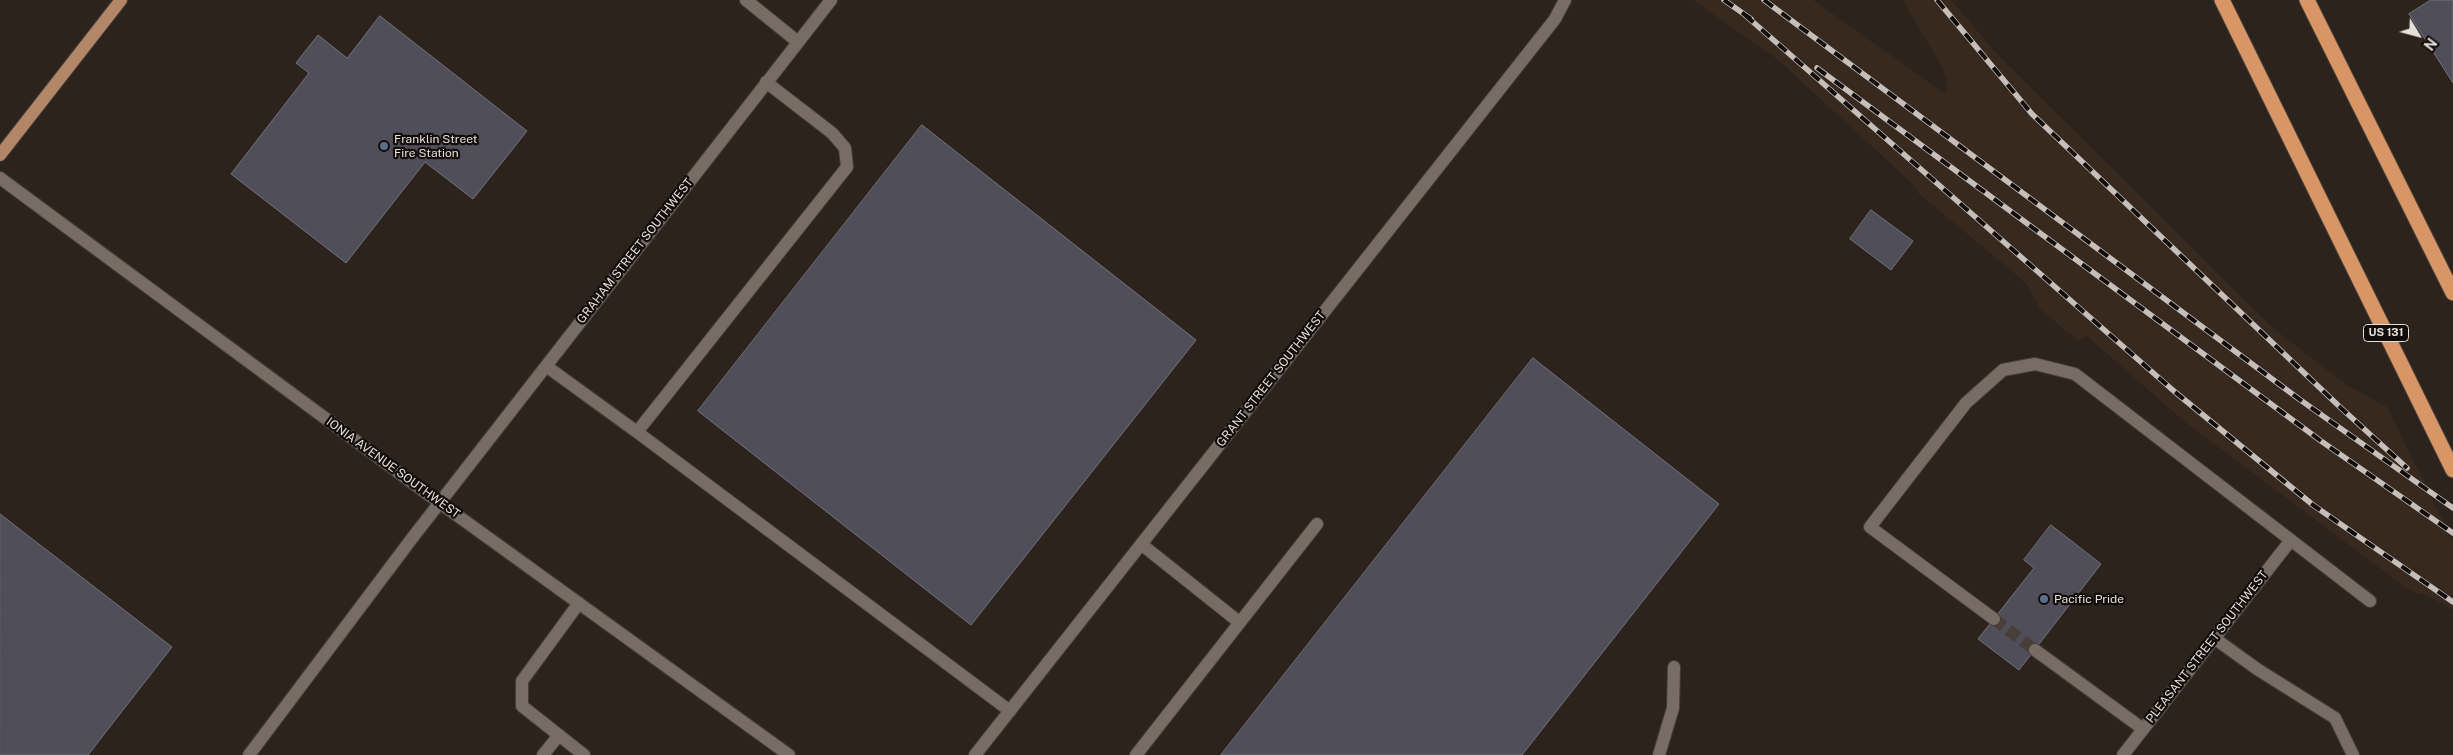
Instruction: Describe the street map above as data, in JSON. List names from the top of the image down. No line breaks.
{"streets":{"highway":["US 131"],"street":["GRAHAM STREET SOUTHWEST","GRANT STREET SOUTHWEST","IONIA AVENUE SOUTHWEST","PLEASANT STREET SOUTHWEST"]},"crossings":[["GRAHAM STREET SOUTHWEST","IONIA AVENUE SOUTHWEST"]],"places":["Franklin Street Fire Station","Pacific Pride"],"north":"bottom right"}
